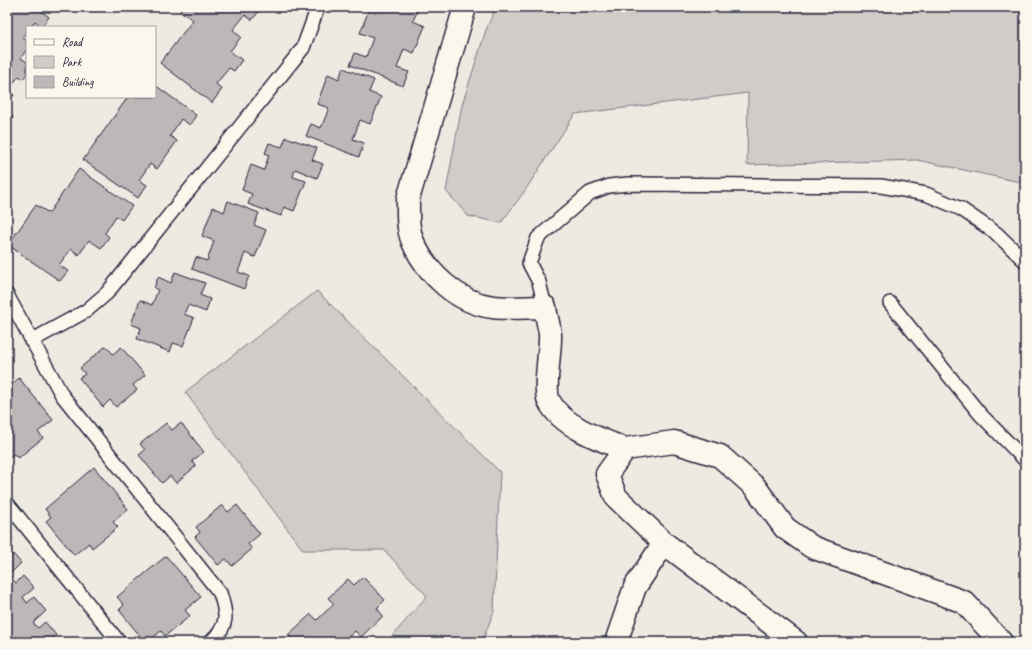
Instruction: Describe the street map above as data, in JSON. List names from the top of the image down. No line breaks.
{"legend":["Road","Park","Building"]}
